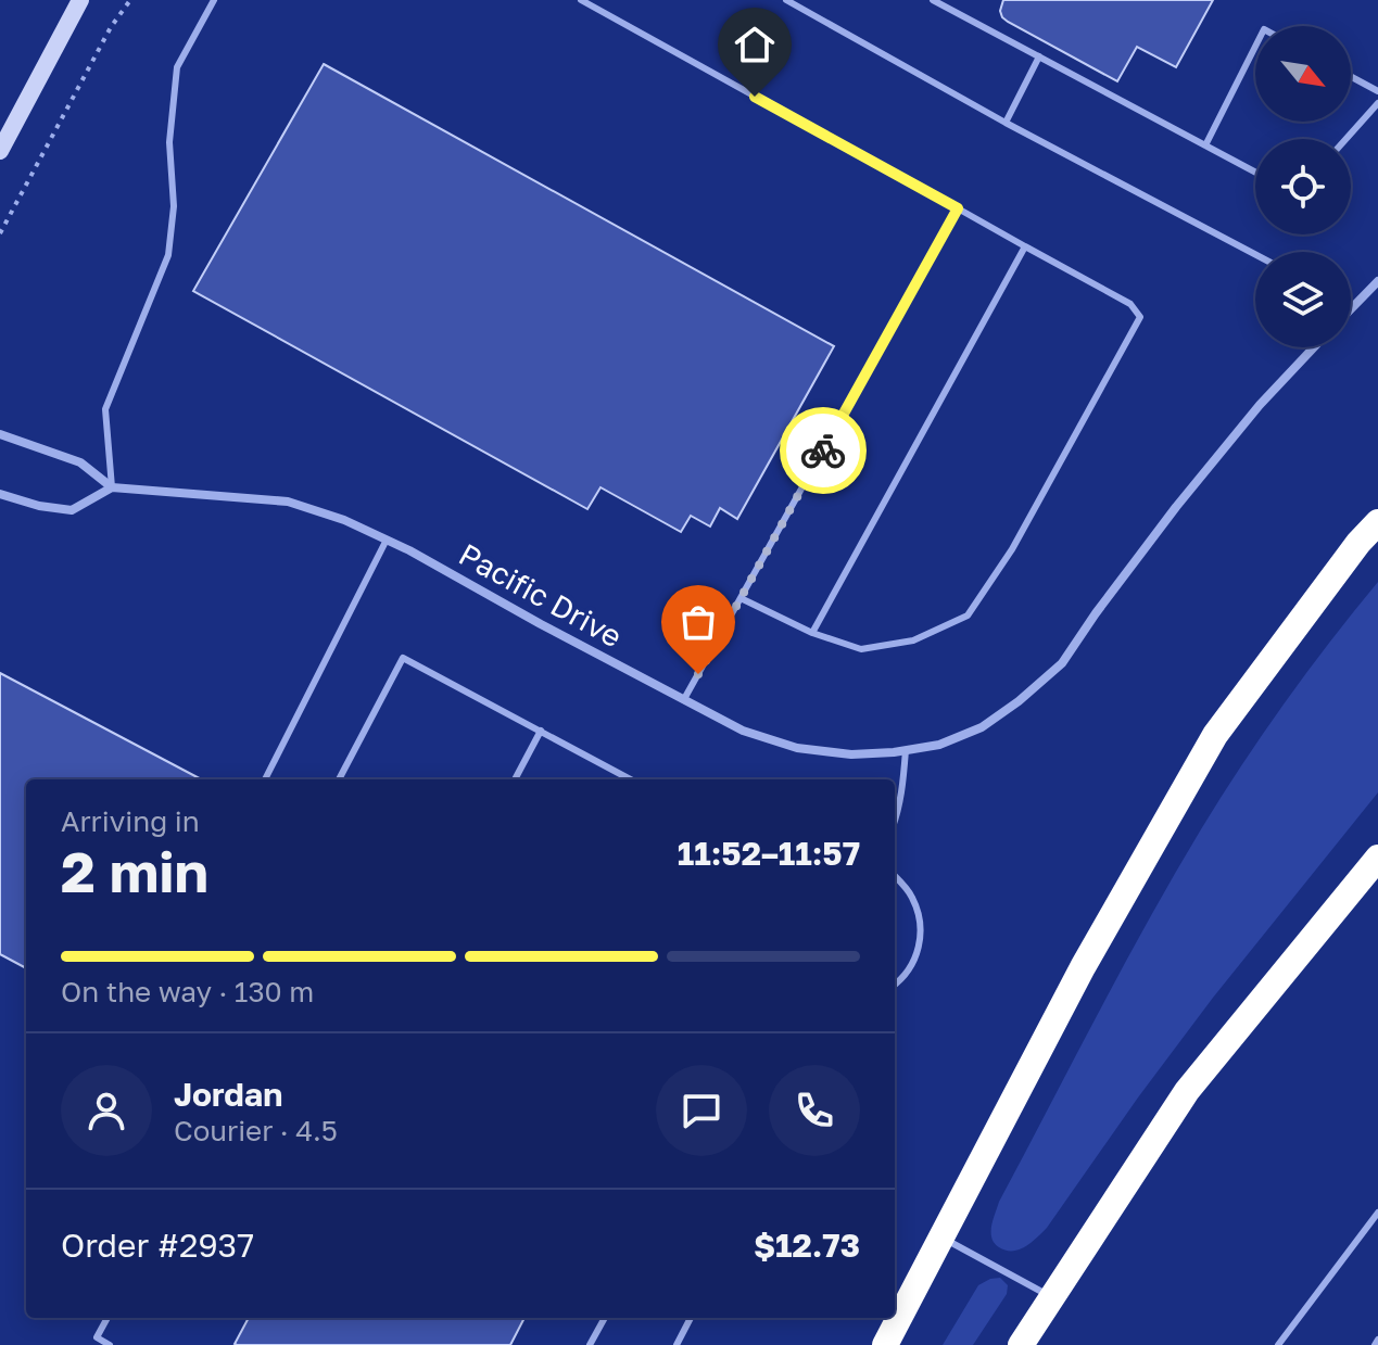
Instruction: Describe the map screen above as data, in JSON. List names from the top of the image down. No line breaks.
{"streets":{"street":["Pacific Drive"]},"north":"bottom right","page":{"heading":["2 min","Arriving in","11:52–11:57"],"panel":["Jordan","Courier · 4.5","Order #2937","$12.73"],"bar":"On the way · 130 m"}}
